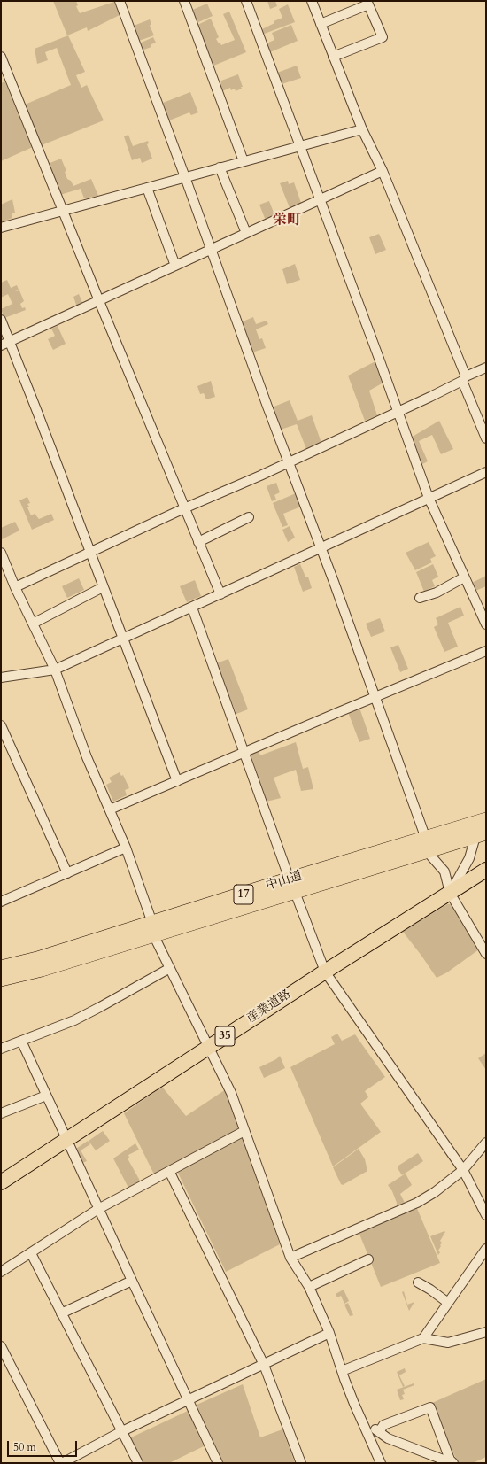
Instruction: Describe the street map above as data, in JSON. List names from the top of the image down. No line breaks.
{"streets":{"highway":["中山道","17"],"main road":["産業道路","35"]},"districts":["栄町"],"scale_bar":"50 m"}
